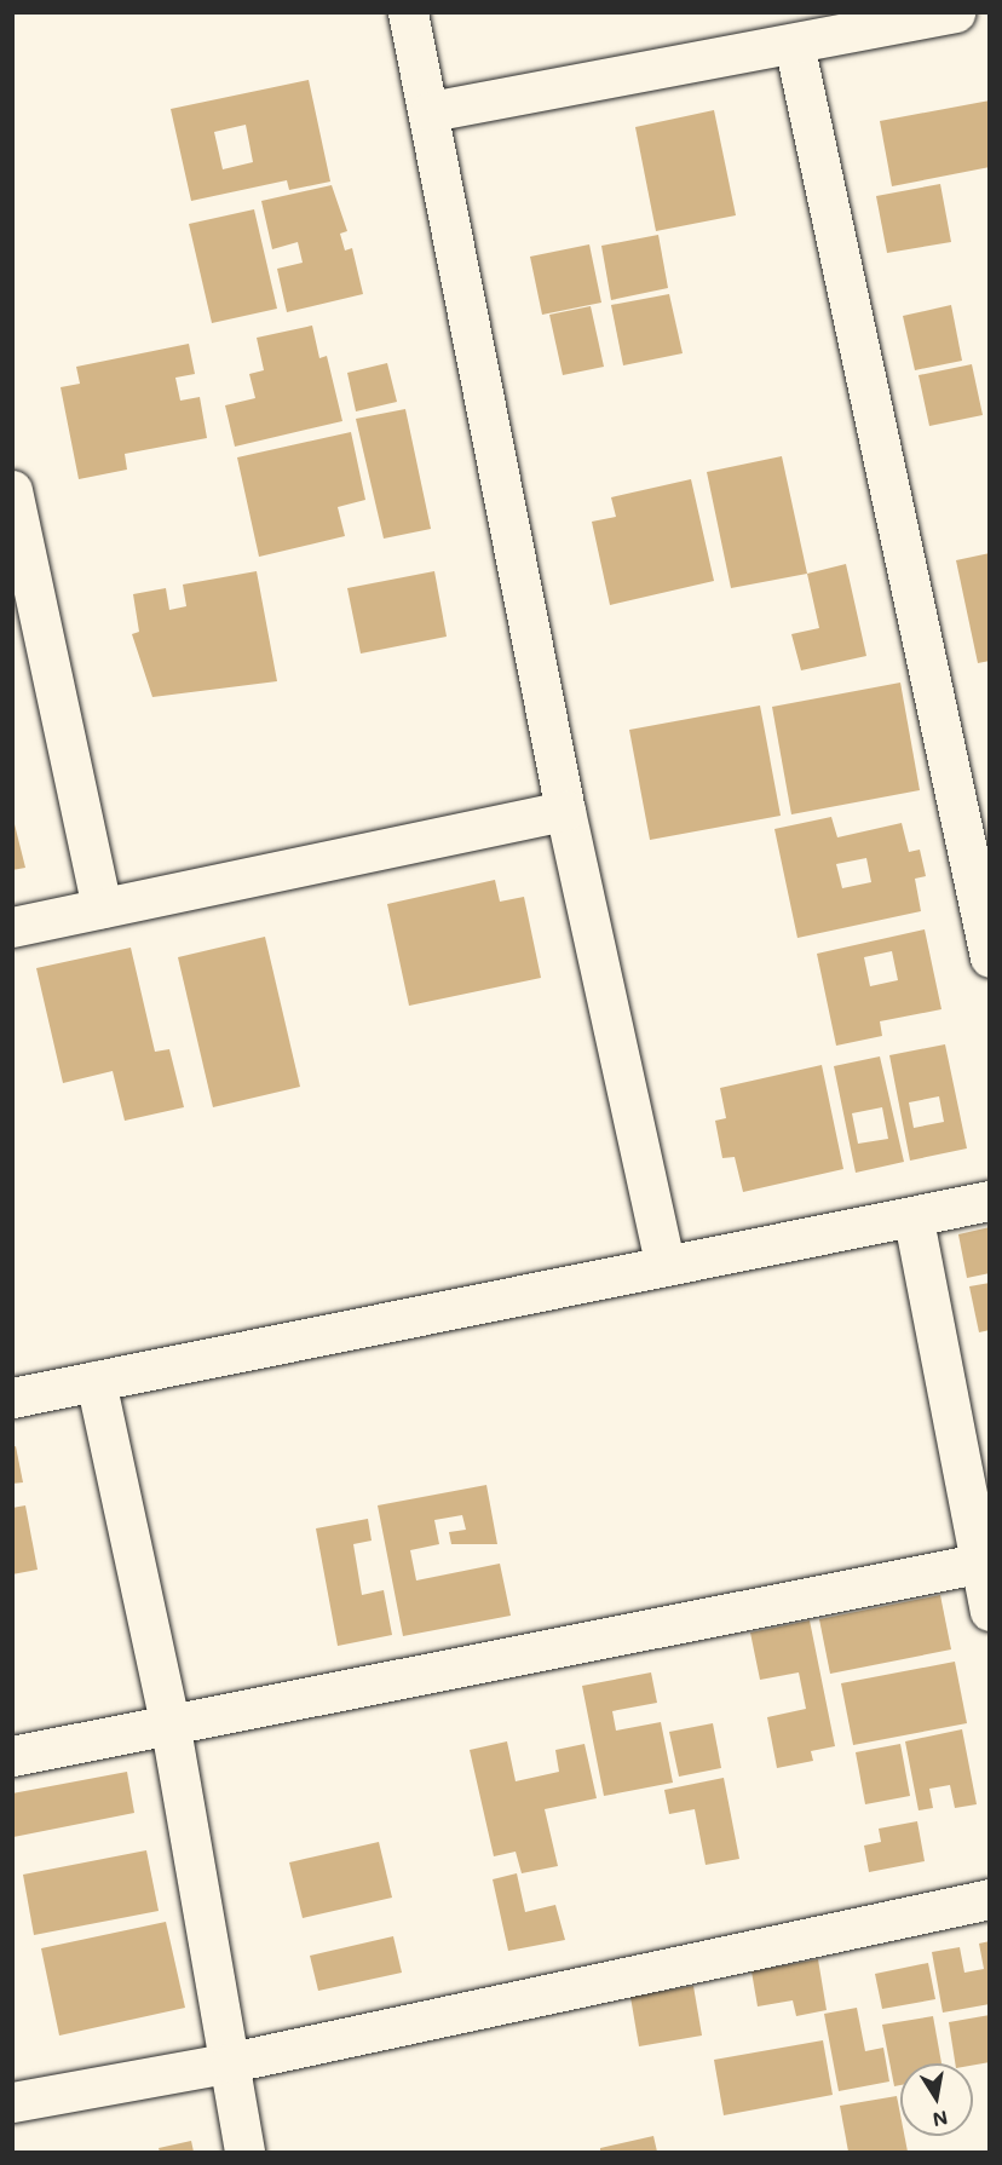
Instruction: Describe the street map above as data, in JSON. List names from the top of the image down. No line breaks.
{"north":"bottom"}
